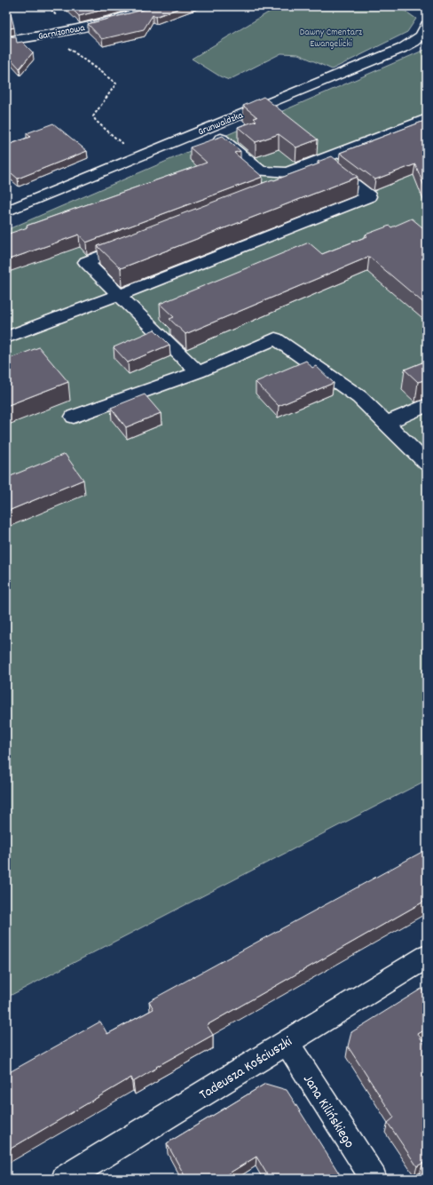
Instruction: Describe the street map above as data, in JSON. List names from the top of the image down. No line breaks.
{"streets":{"street":["Garnizonowa","Grunwaldzka","Tadeusza Kościuszki","Jana Kilińskiego"]},"crossings":[["Tadeusza Kościuszki","Jana Kilińskiego"]],"parks":["Dawny Cmentarz Ewangelicki"]}
